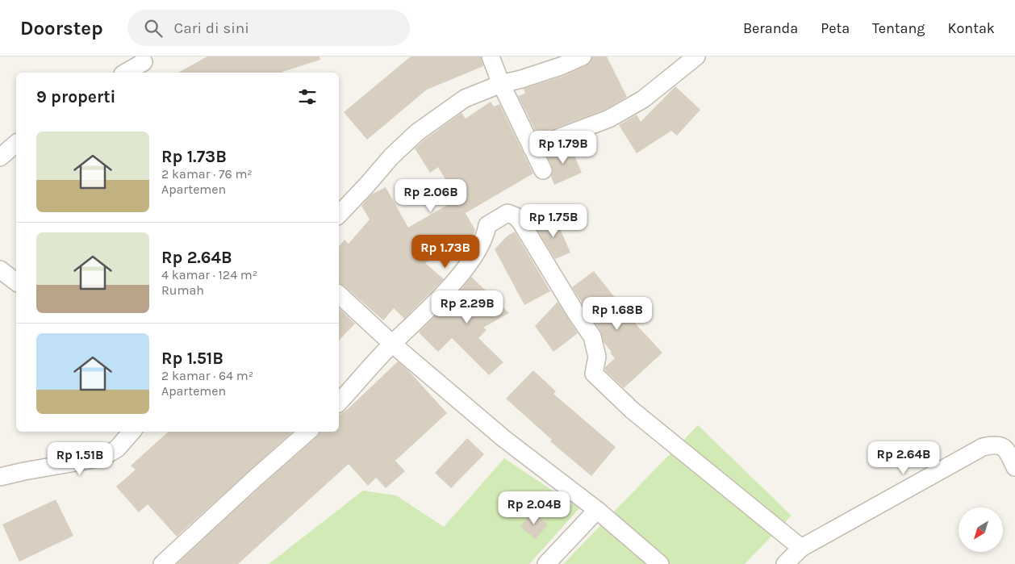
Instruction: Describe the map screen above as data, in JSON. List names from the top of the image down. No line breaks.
{"north":"bottom left","page":{"header":"Doorstep","search":"Cari di sini","nav":["Beranda","Peta","Tentang","Kontak"],"heading":"9 properti","list":[{"name":"Rp 1.73B","note":"2 kamar · 76 m² · Apartemen"},{"name":"Rp 2.64B","note":"4 kamar · 124 m² · Rumah"},{"name":"Rp 1.51B","note":"2 kamar · 64 m² · Apartemen"}],"price":["Rp 1.79B","Rp 2.06B","Rp 1.75B","Rp 1.73B","Rp 2.29B","Rp 1.68B","Rp 2.64B","Rp 1.51B","Rp 2.04B"]}}
